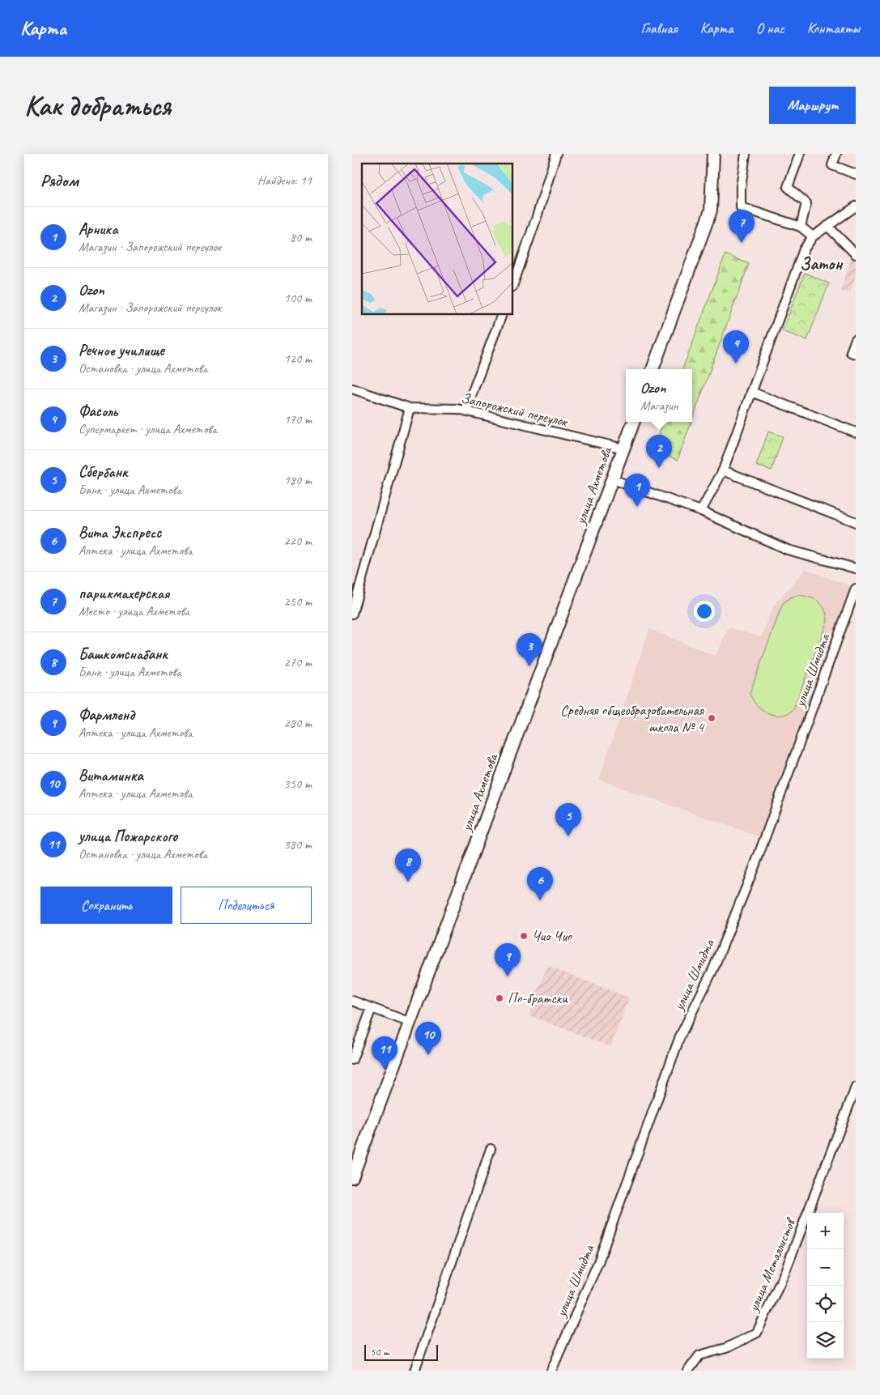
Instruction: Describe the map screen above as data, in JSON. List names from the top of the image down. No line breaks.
{"streets":{"main road":["улица Ахметова"],"street":["Запорожский переулок","улица Шмидта","улица Металлистов"]},"crossings":[["Запорожский переулок","улица Ахметова"]],"districts":["Затон"],"places":["Средняя общеобразовательная школа № 4","Чио Чио","По-братски"],"scale_bar":"50 m","page":{"header":"Карта","nav":["Главная","Карта","О нас","Контакты"],"buttons":["Маршрут",["Сохранить","Поделиться"]],"title":"Как добраться","heading":["Рядом","Найдено: 11"],"list":[{"mark":"1","name":"Арника","note":"Магазин · Запорожский переулок","value":"80 m"},{"mark":"2","name":"Ozon","note":"Магазин · Запорожский переулок","value":"100 m"},{"mark":"3","name":"Речное училище","note":"Остановка · улица Ахметова","value":"120 m"},{"mark":"4","name":"Фасоль","note":"Супермаркет · улица Ахметова","value":"170 m"},{"mark":"5","name":"Сбербанк","note":"Банк · улица Ахметова","value":"180 m"},{"mark":"6","name":"Вита Экспресс","note":"Аптека · улица Ахметова","value":"220 m"},{"mark":"7","name":"парикмахерская","note":"Место · улица Ахметова","value":"250 m"},{"mark":"8","name":"Башкомснабанк","note":"Банк · улица Ахметова","value":"270 m"},{"mark":"9","name":"Фармленд","note":"Аптека · улица Ахметова","value":"280 m"},{"mark":"10","name":"Витаминка","note":"Аптека · улица Ахметова","value":"350 m"},{"mark":"11","name":"улица Пожарского","note":"Остановка · улица Ахметова","value":"380 m"}],"pins":["7","4","2","1","3","5","8","6","9","10","11"],"popup":["Ozon","Магазин"],"map_buttons":["+","−"],"scale":"50 m"}}
